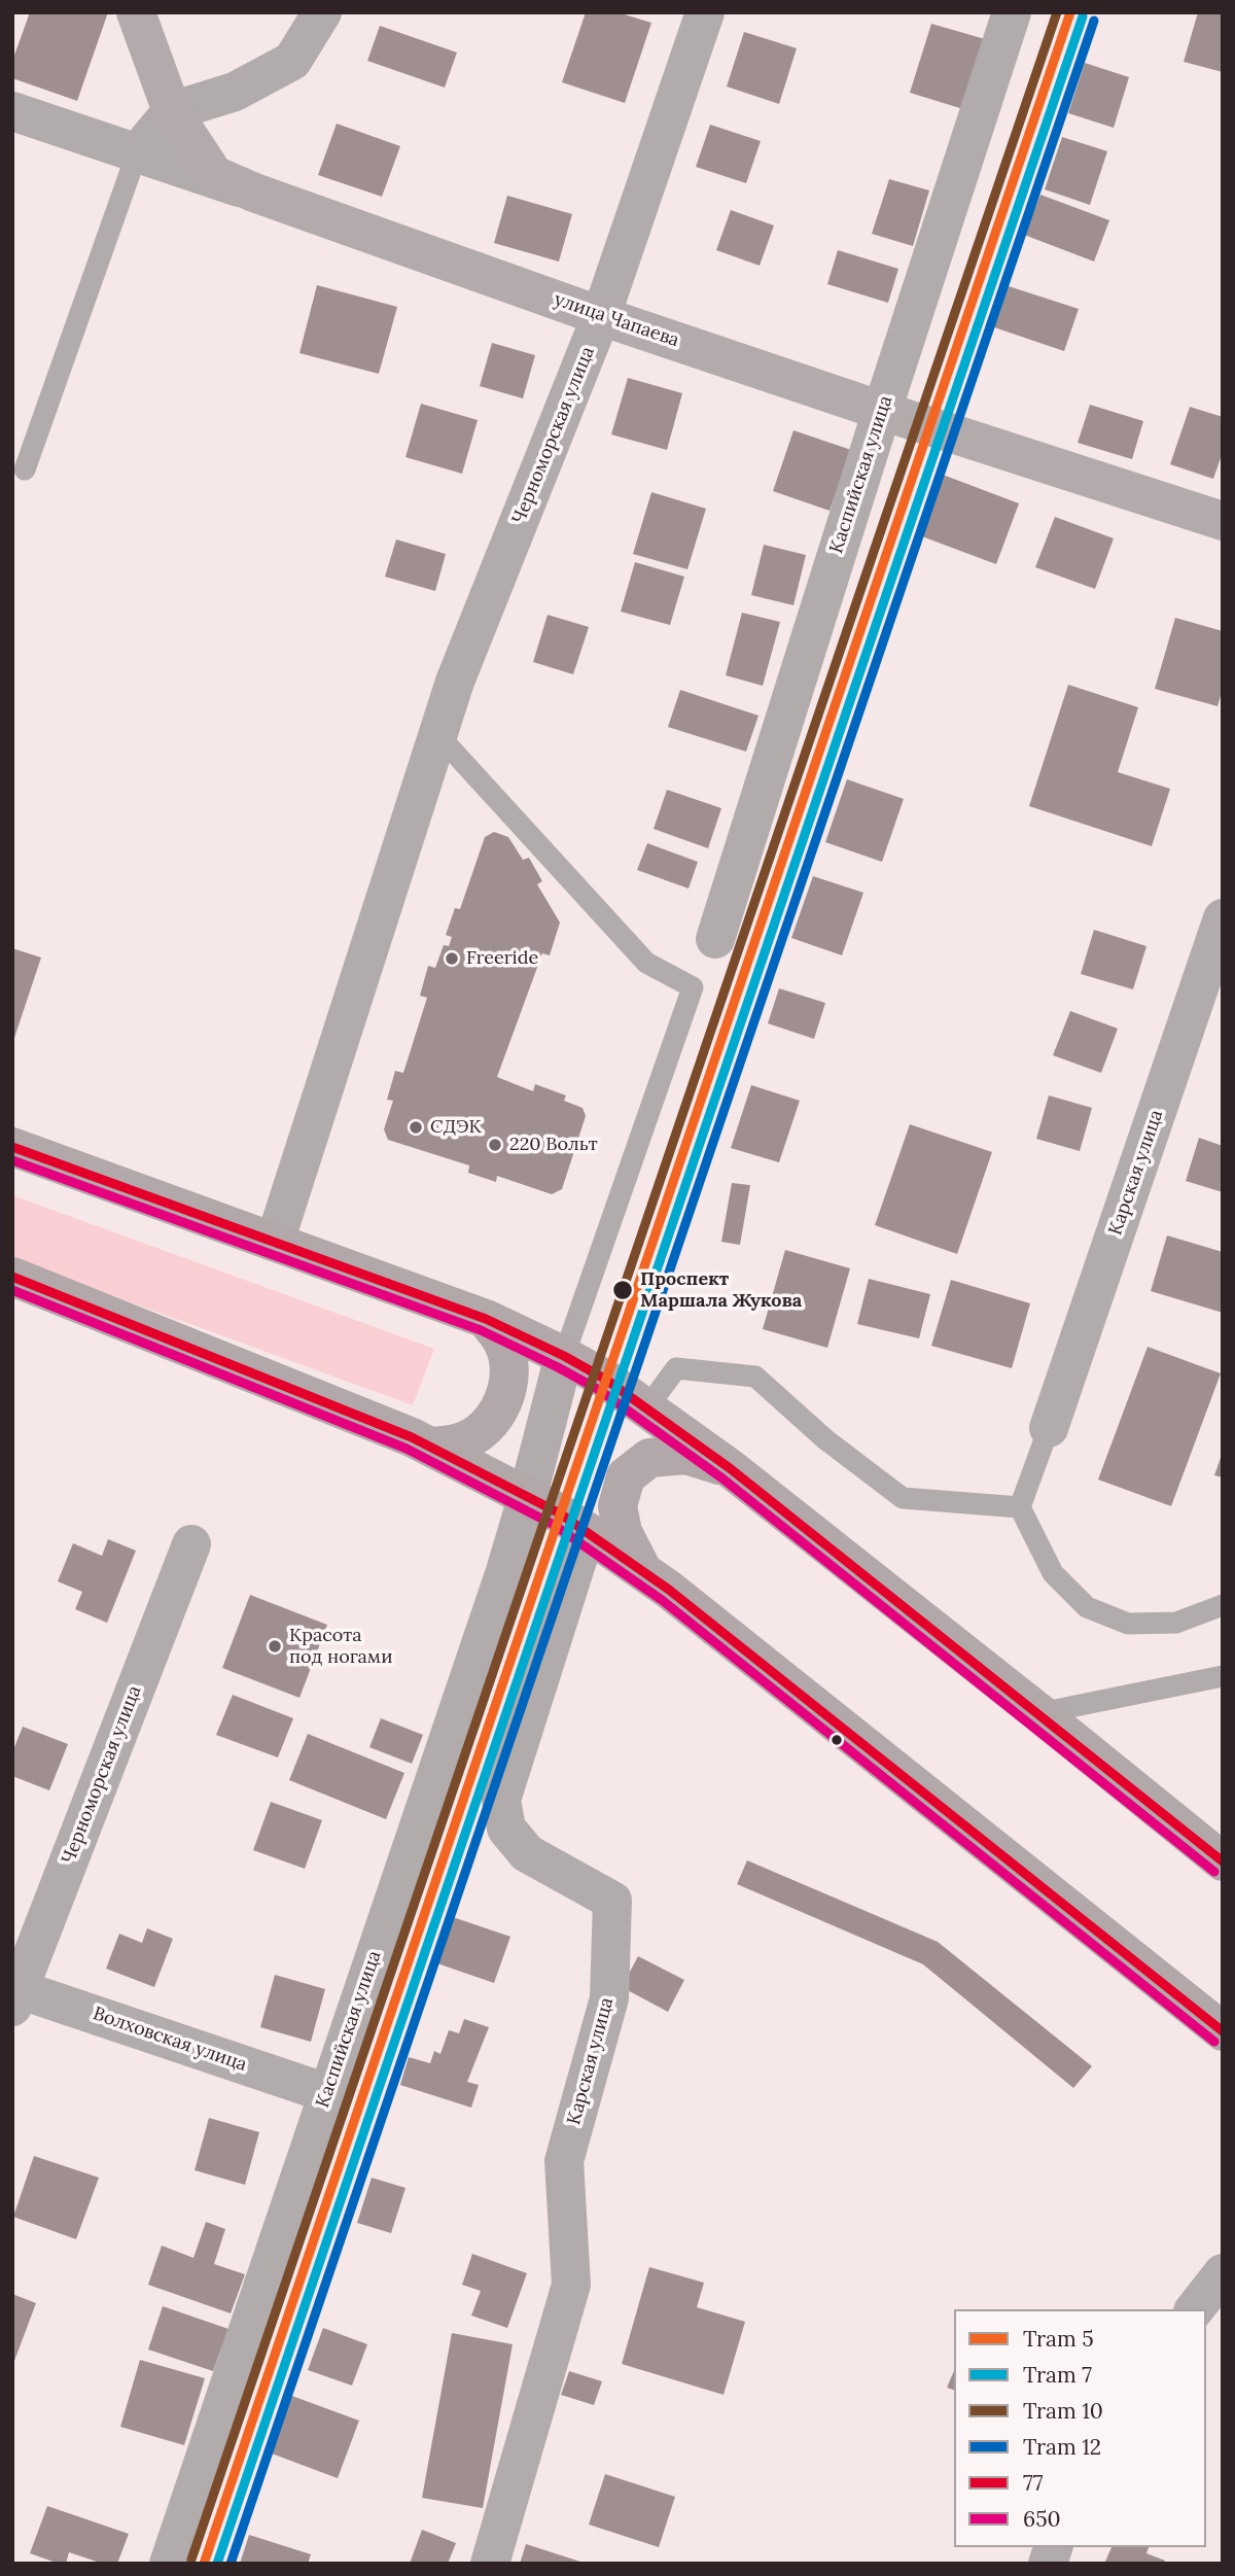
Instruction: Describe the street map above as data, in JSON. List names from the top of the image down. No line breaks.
{"streets":{"street":["улица Чапаева","Черноморская улица","Каспийская улица","Карская улица","Волховская улица"]},"crossings":[["улица Чапаева","Черноморская улица"],["улица Чапаева","Каспийская улица"],["Черноморская улица","Волховская улица"],["Каспийская улица","Волховская улица"]],"places":["Freeride","СДЭК","220 Вольт","Проспект Маршала Жукова","Красота под ногами"],"lines":["tram line 5","tram line 10","tram line 7","tram line 12","transit line 77","transit line 650"],"legend":["Tram 5","Tram 7","Tram 10","Tram 12","77","650"]}
